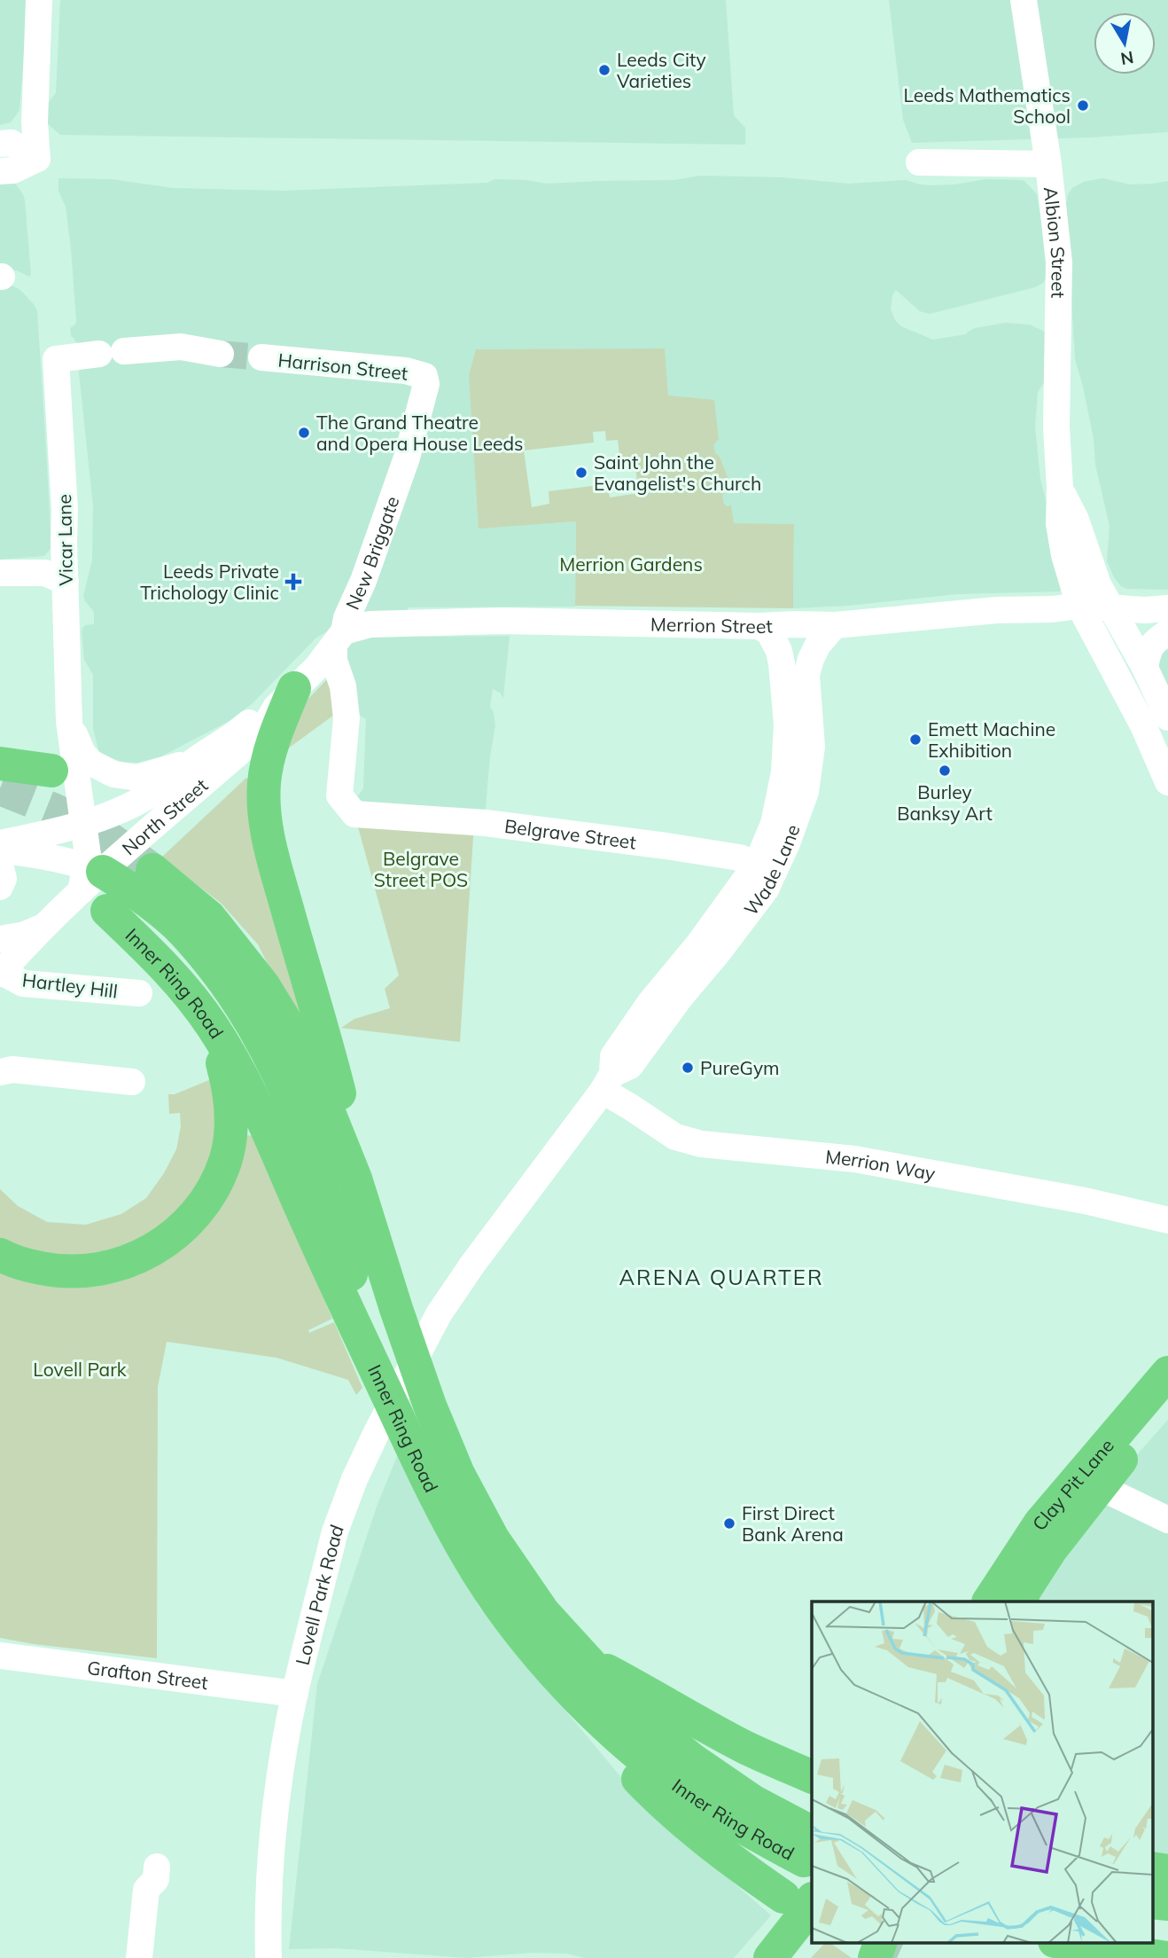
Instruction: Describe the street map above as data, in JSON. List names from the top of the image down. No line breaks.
{"streets":{"highway":["Inner Ring Road","Clay Pit Lane"],"street":["Albion Street","Harrison Street","Vicar Lane","New Briggate","Merrion Street","North Street","Belgrave Street","Wade Lane","Hartley Hill","Merrion Way","Lovell Park Road","Grafton Street"]},"crossings":[["Albion Street","Merrion Street"],["Harrison Street","New Briggate"],["Vicar Lane","New Briggate"],["New Briggate","Merrion Street"],["New Briggate","North Street"],["New Briggate","Belgrave Street"],["Merrion Street","Belgrave Street"],["Merrion Street","Wade Lane"],["North Street","Hartley Hill"],["North Street","Inner Ring Road"],["Belgrave Street","Wade Lane"],["Wade Lane","Merrion Way"],["Wade Lane","Lovell Park Road"],["Lovell Park Road","Grafton Street"]],"districts":["ARENA QUARTER"],"parks":["Merrion Gardens","Belgrave Street POS","Lovell Park"],"places":{"other":["Leeds City Varieties","Leeds Mathematics School","The Grand Theatre and Opera House Leeds","Saint John the Evangelist's Church","Emett Machine Exhibition","Burley Banksy Art","PureGym","First Direct Bank Arena"],"health":["Leeds Private Trichology Clinic"]},"north":"bottom"}
